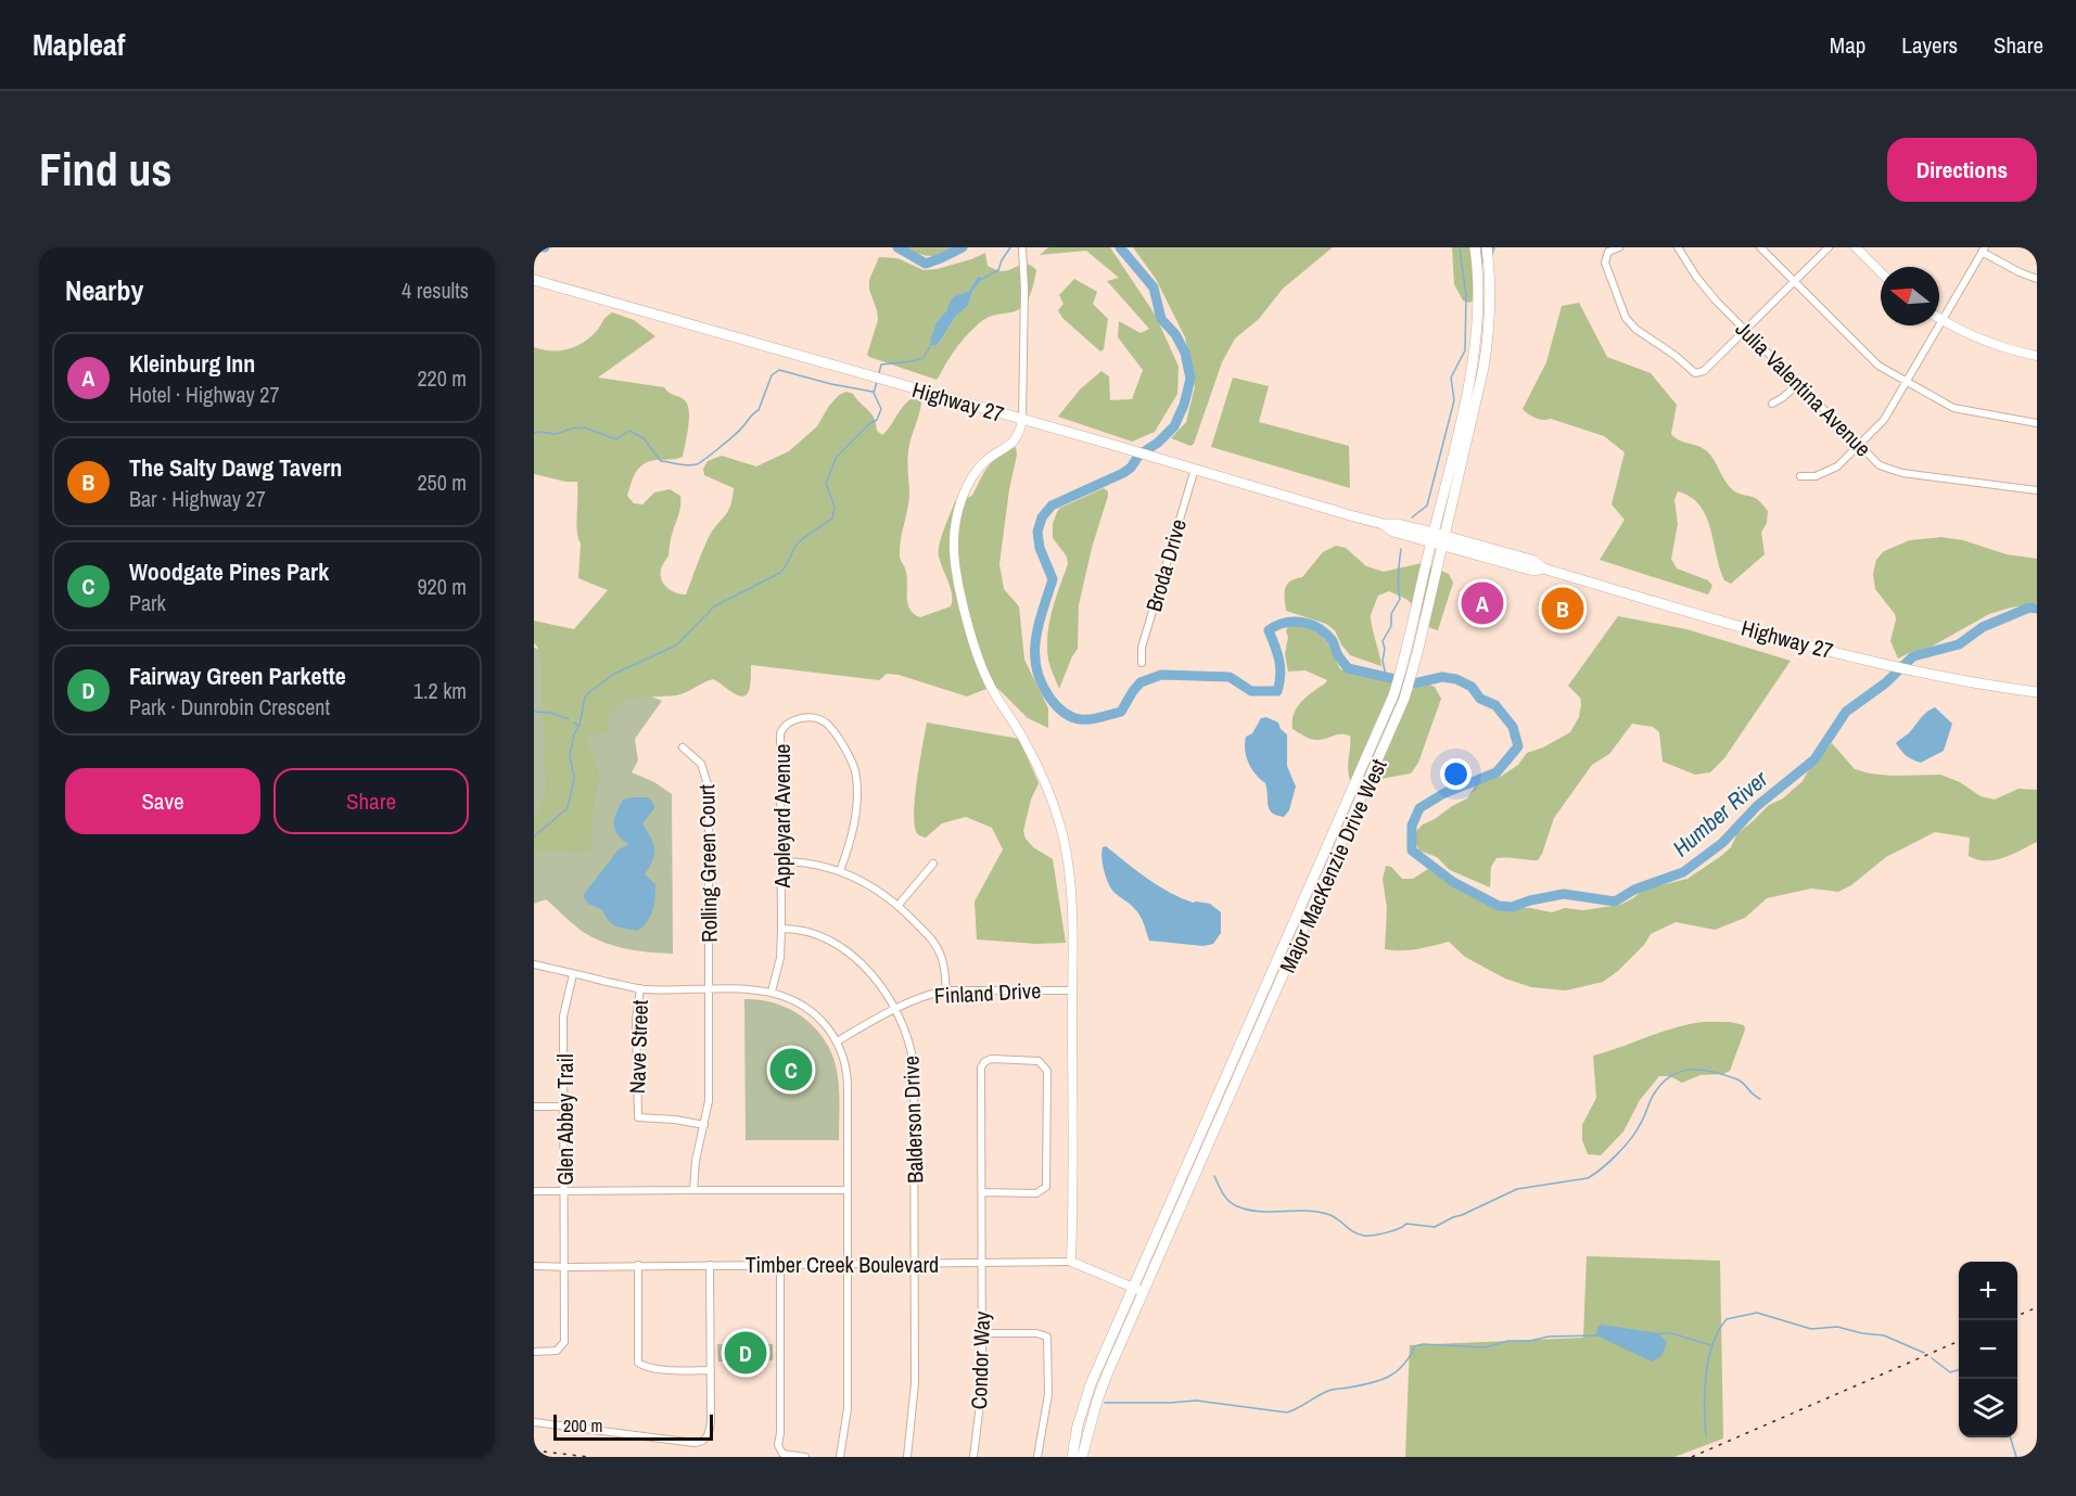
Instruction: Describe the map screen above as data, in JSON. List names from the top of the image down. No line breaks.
{"streets":{"main road":["Highway 27","Major MacKenzie Drive West"],"street":["Julia Valentina Avenue","Broda Drive","Appleyard Avenue","Rolling Green Court","Finland Drive","Nave Street","Glen Abbey Trail","Balderson Drive","Timber Creek Boulevard","Condor Way"]},"crossings":[["Highway 27","Broda Drive"],["Highway 27","Major MacKenzie Drive West"],["Appleyard Avenue","Balderson Drive"],["Rolling Green Court","Nave Street"],["Major MacKenzie Drive West","Timber Creek Boulevard"],["Finland Drive","Balderson Drive"],["Glen Abbey Trail","Timber Creek Boulevard"],["Balderson Drive","Timber Creek Boulevard"],["Timber Creek Boulevard","Condor Way"]],"water":["Humber River"],"scale_bar":"200 m","north":"left","page":{"header":"Mapleaf","nav":["Map","Layers","Share"],"buttons":["Directions",["Save","Share"]],"title":"Find us","heading":["Nearby","4 results"],"list":[{"mark":"A","name":"Kleinburg Inn","note":"Hotel · Highway 27","value":"220 m"},{"mark":"B","name":"The Salty Dawg Tavern","note":"Bar · Highway 27","value":"250 m"},{"mark":"C","name":"Woodgate Pines Park","note":"Park","value":"920 m"},{"mark":"D","name":"Fairway Green Parkette","note":"Park · Dunrobin Crescent","value":"1.2 km"}],"pins":["A","B","C","D"],"map_buttons":["+","−"],"scale":"200 m"}}
